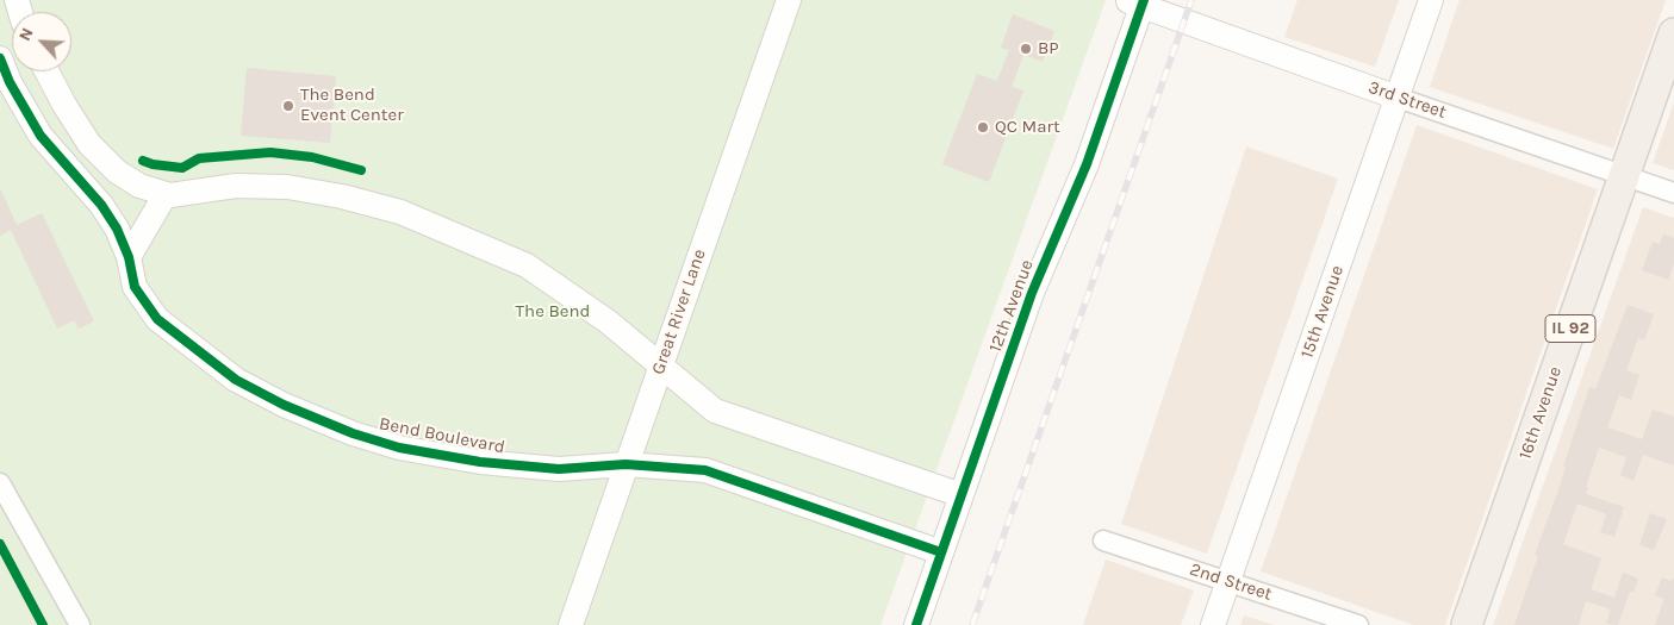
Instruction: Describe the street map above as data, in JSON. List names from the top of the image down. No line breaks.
{"streets":{"main road":["IL 92","16th Avenue"],"street":["3rd Street","12th Avenue","Great River Lane","15th Avenue","Bend Boulevard","2nd Street"]},"crossings":[["3rd Street","12th Avenue"],["3rd Street","15th Avenue"],["3rd Street","16th Avenue"],["12th Avenue","Bend Boulevard"],["Great River Lane","Bend Boulevard"],["15th Avenue","2nd Street"]],"parks":["The Bend"],"places":["BP","The Bend Event Center","QC Mart"],"north":"top left"}
